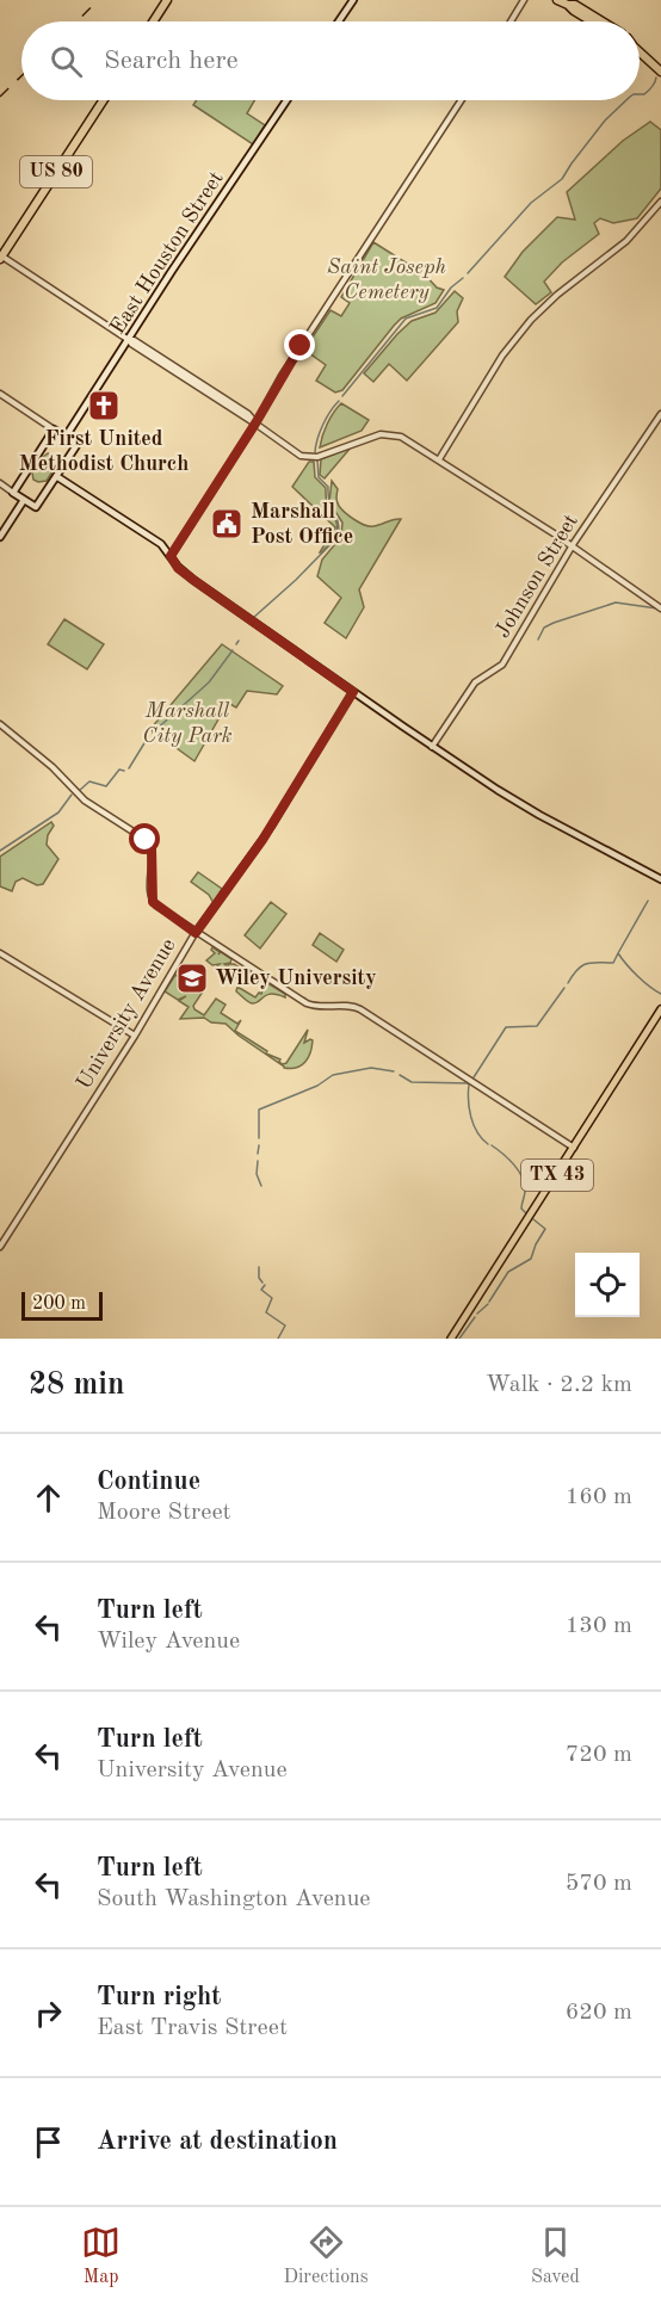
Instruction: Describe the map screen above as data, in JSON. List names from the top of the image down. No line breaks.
{"streets":{"highway":["US 80"],"main road":["East Houston Street","TX 43"],"street":["Johnson Street","University Avenue"]},"parks":["Saint Joseph Cemetery","Marshall City Park"],"places":{"church":["First United Methodist Church"],"public building":["Marshall Post Office"],"school or university":["Wiley University"]},"scale_bar":"200 m","page":{"search":"Search here","scale":"200 m","heading":["28 min","Walk · 2.2 km"],"list":[["Continue","Moore Street","160 m"],["Turn left","Wiley Avenue","130 m"],["Turn left","University Avenue","720 m"],["Turn left","South Washington Avenue","570 m"],["Turn right","East Travis Street","620 m"],"Arrive at destination"],"nav":["Map","Directions","Saved"]}}
